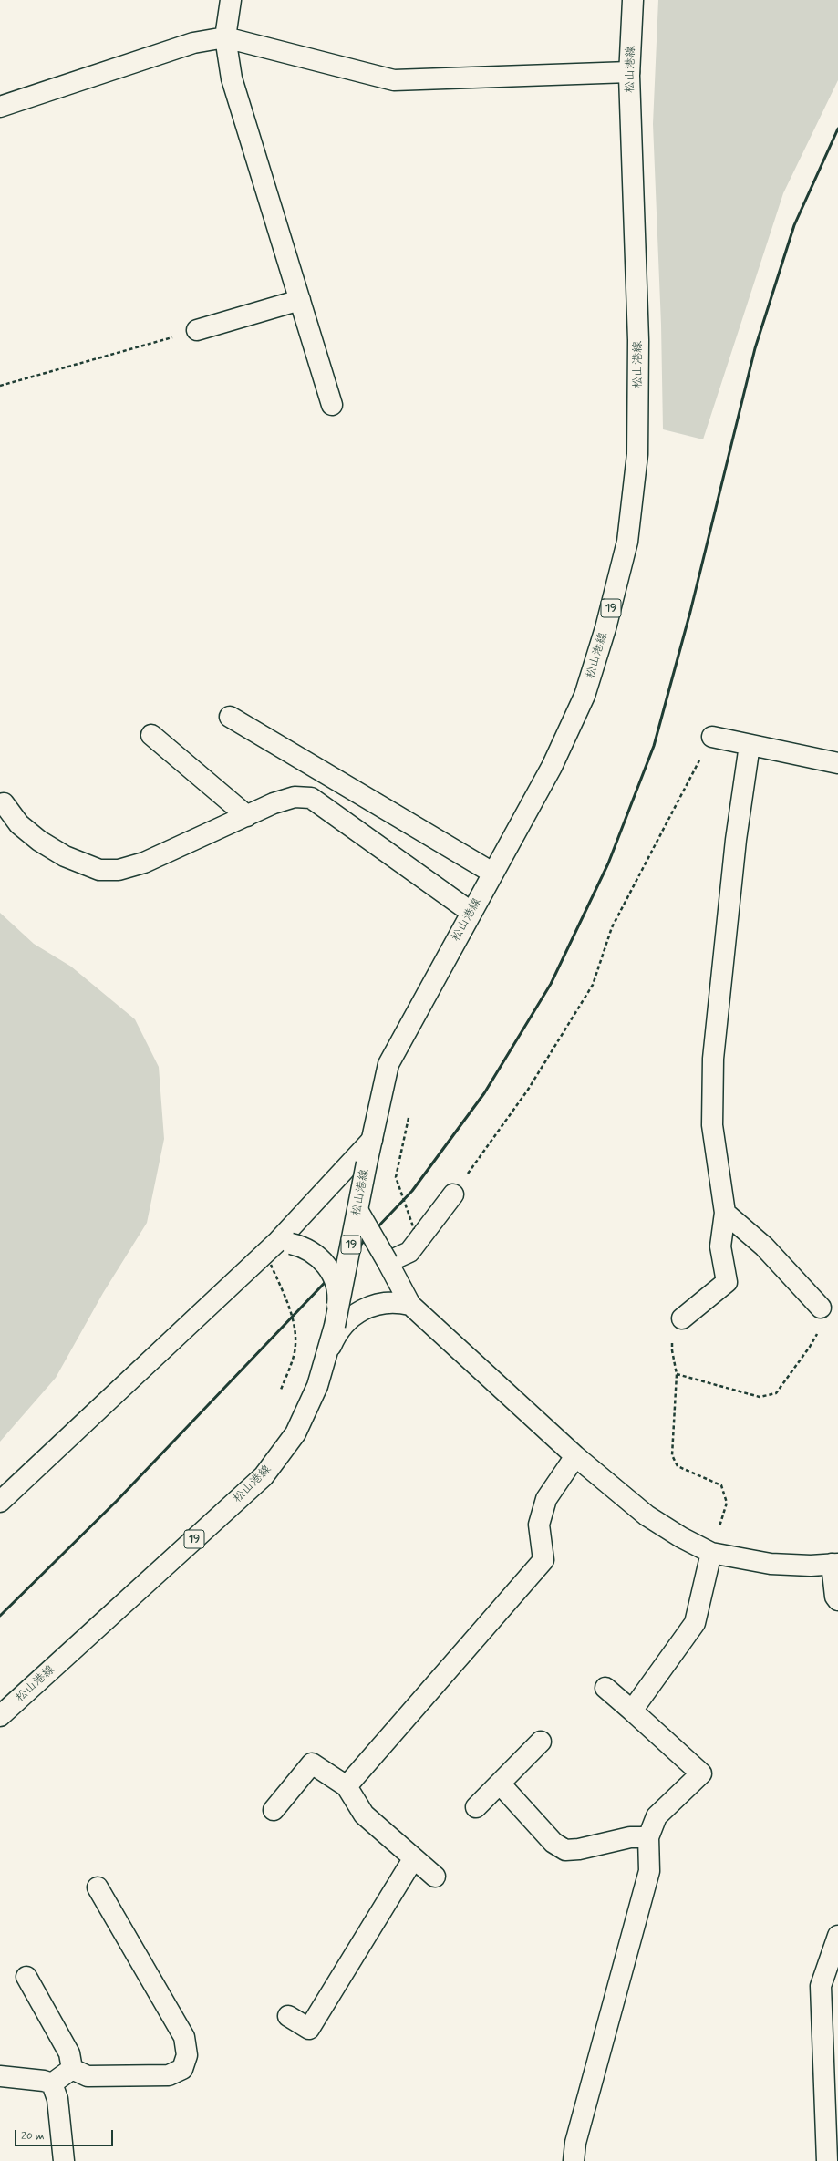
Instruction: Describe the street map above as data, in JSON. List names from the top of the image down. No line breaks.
{"streets":{"street":["松山港線","19"]},"scale_bar":"20 m"}
